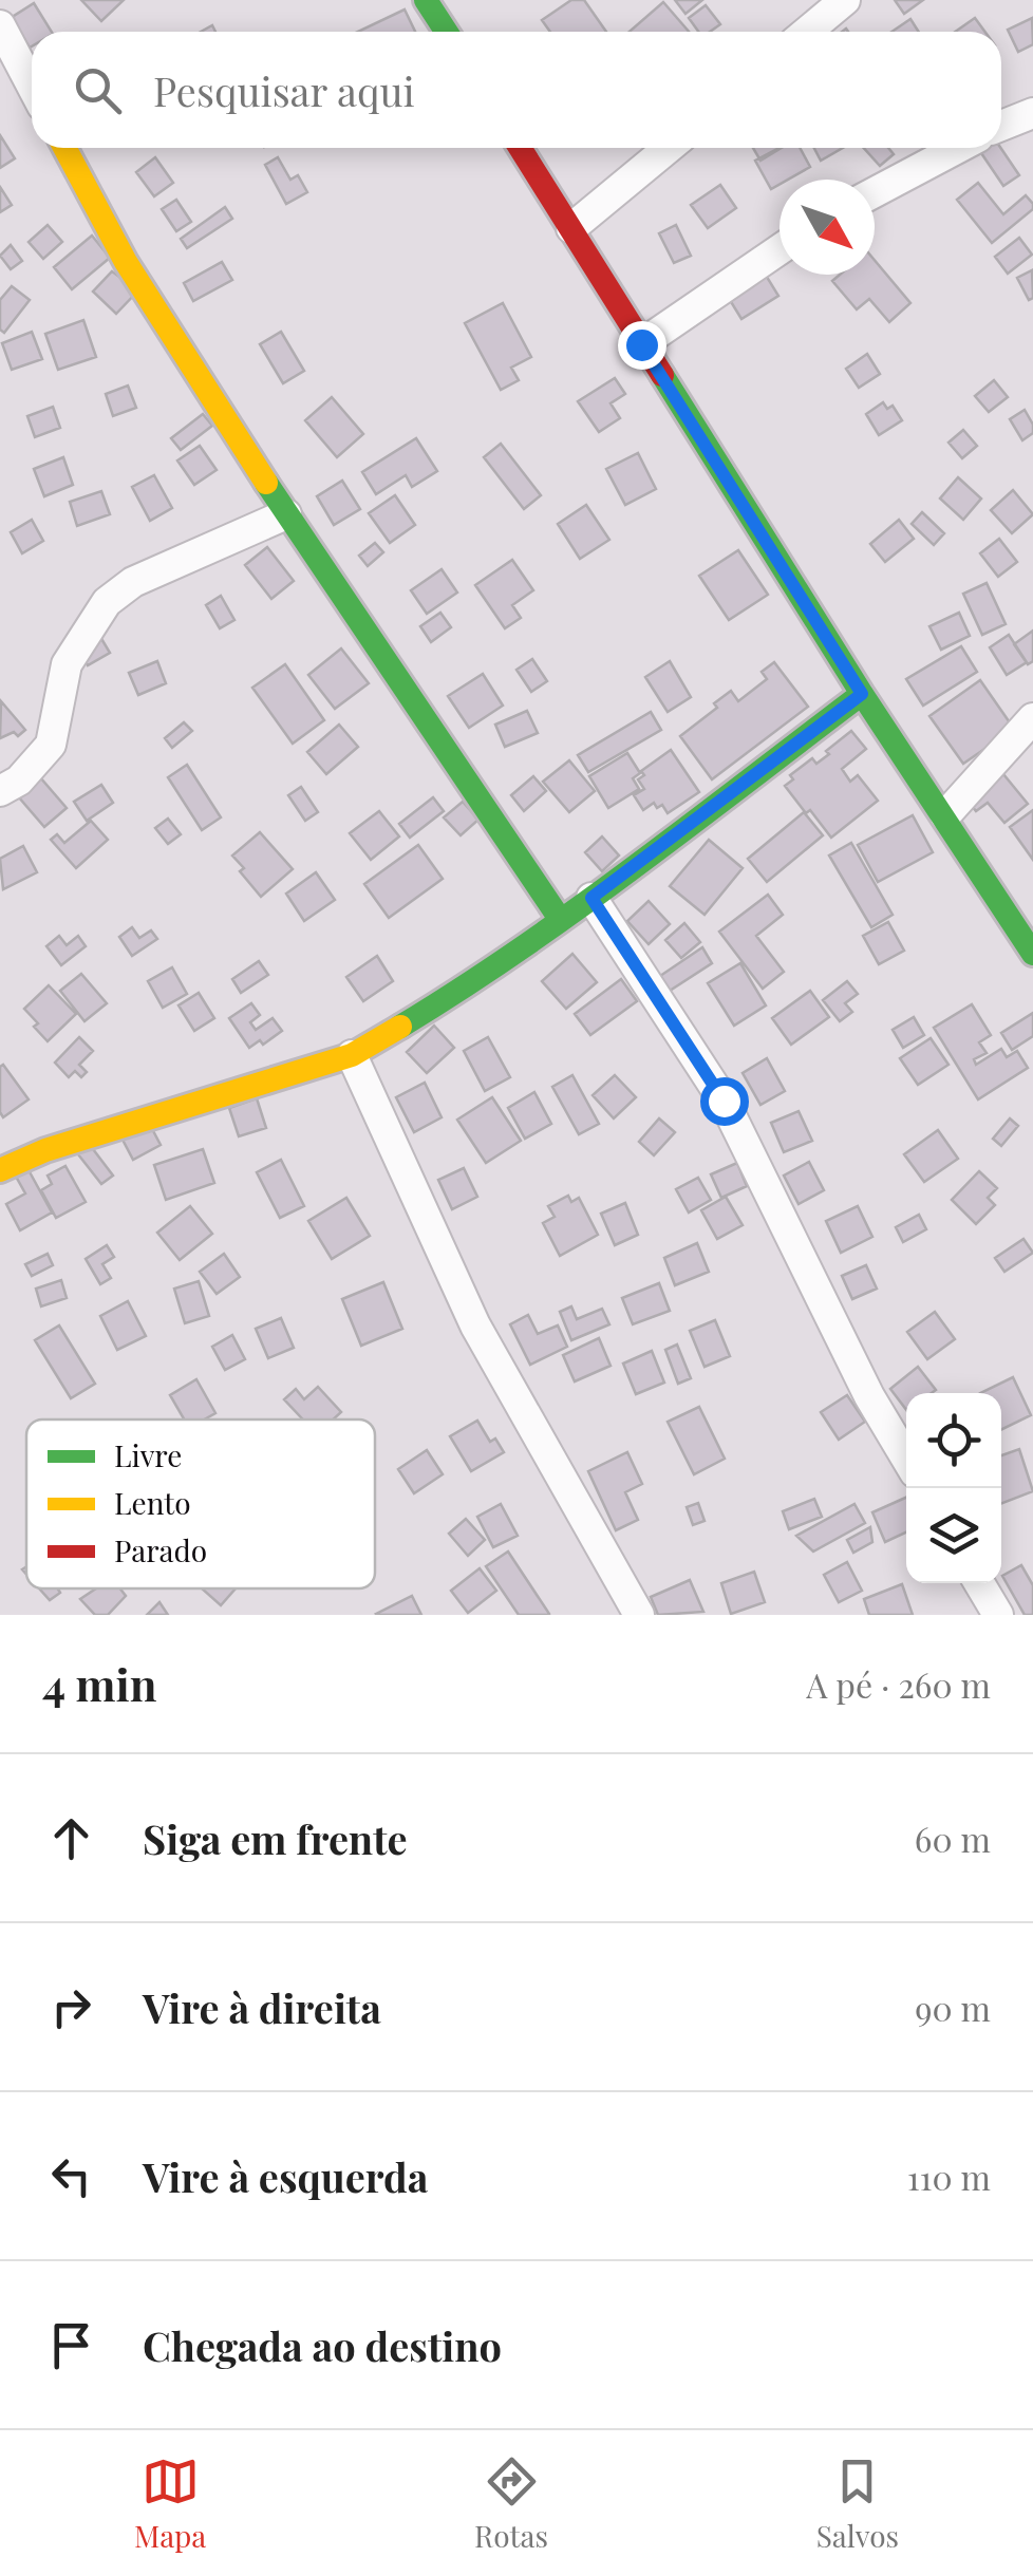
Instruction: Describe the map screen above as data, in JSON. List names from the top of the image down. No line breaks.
{"legend":["Livre","Lento","Parado"],"north":"bottom right","page":{"search":"Pesquisar aqui","heading":["4 min","A pé · 260 m"],"list":[["Siga em frente","60 m"],["Vire à direita","90 m"],["Vire à esquerda","110 m"],"Chegada ao destino"],"nav":["Mapa","Rotas","Salvos"]}}
